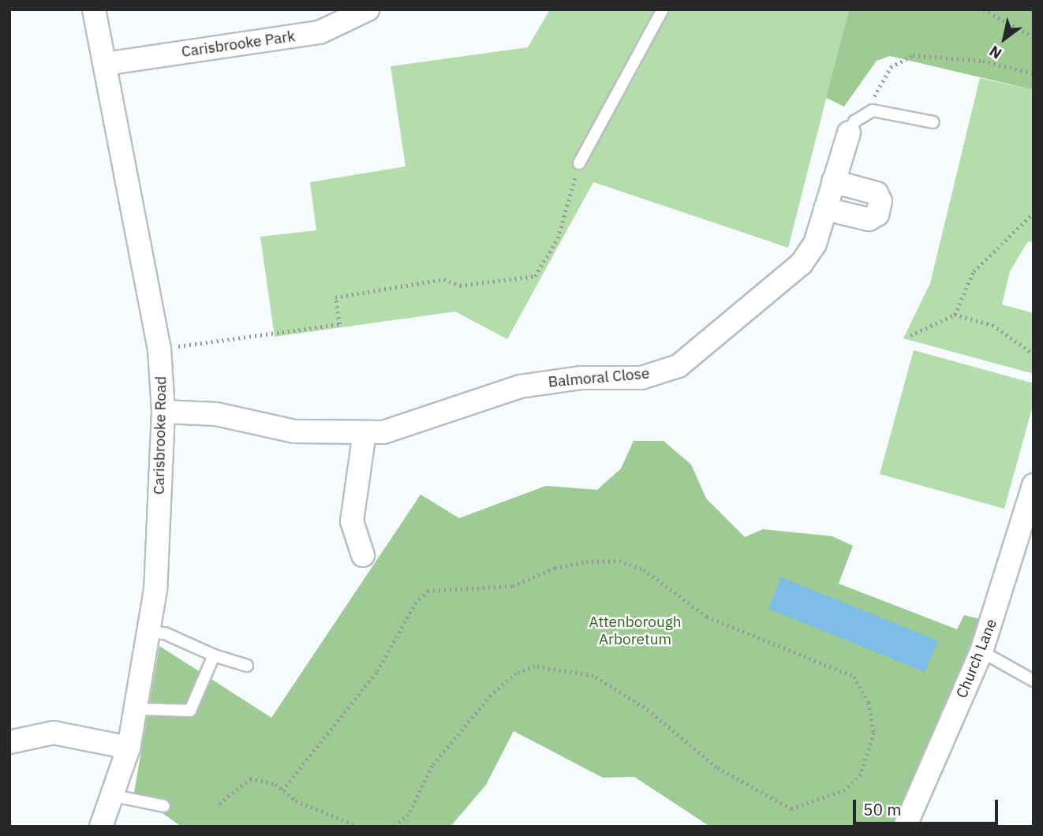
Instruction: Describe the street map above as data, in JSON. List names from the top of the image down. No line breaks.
{"streets":{"street":["Carisbrooke Park","Balmoral Close","Carisbrooke Road","Church Lane"]},"crossings":[["Carisbrooke Park","Carisbrooke Road"],["Balmoral Close","Carisbrooke Road"]],"parks":["Attenborough Arboretum"],"scale_bar":"50 m","north":"bottom left"}
